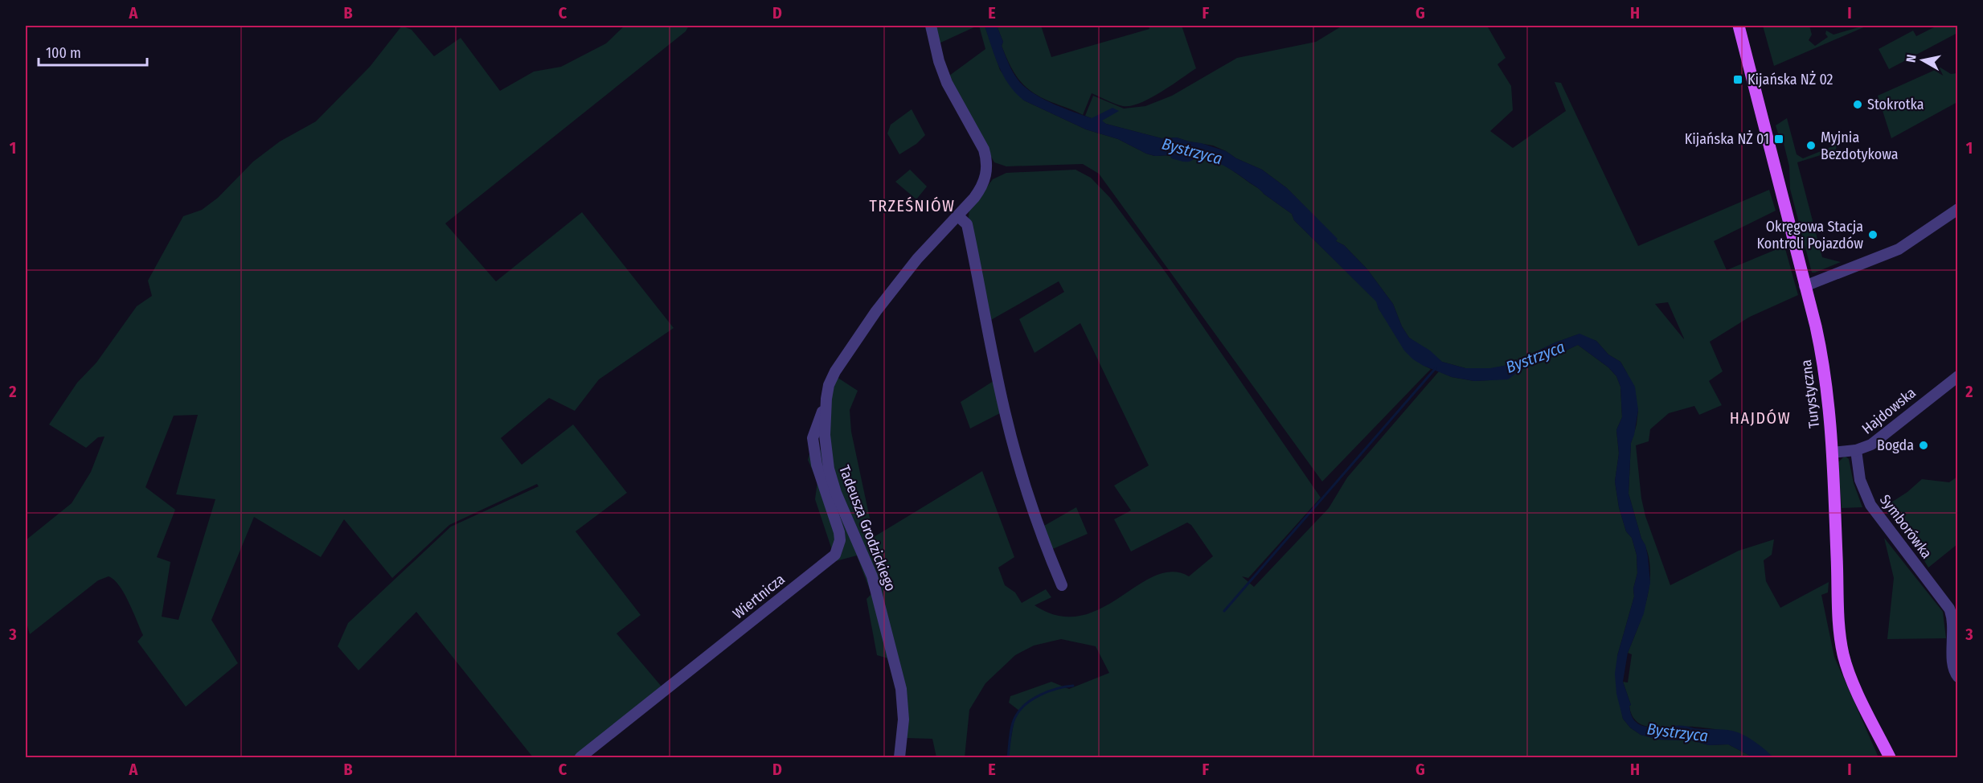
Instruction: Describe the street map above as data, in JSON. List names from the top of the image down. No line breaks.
{"streets":{"main road":["Turystyczna"],"street":["Hajdowska","Symborówka","Tadeusza Grodzickiego","Wiertnicza"]},"crossings":[["Turystyczna","Hajdowska"],["Hajdowska","Symborówka"],["Tadeusza Grodzickiego","Wiertnicza"]],"districts":["TRZEŚNIÓW","HAJDÓW"],"water":["Bystrzyca"],"places":{"transit":["Kijańska NŻ 02","Kijańska NŻ 01"],"other":["Stokrotka","Myjnia Bezdotykowa","Okręgowa Stacja Kontroli Pojazdów","Bogda"]},"scale_bar":"100 m","north":"left","grid":{"columns":["A","B","C","D","E","F","G","H","I"],"rows":["1","2","3"]}}
